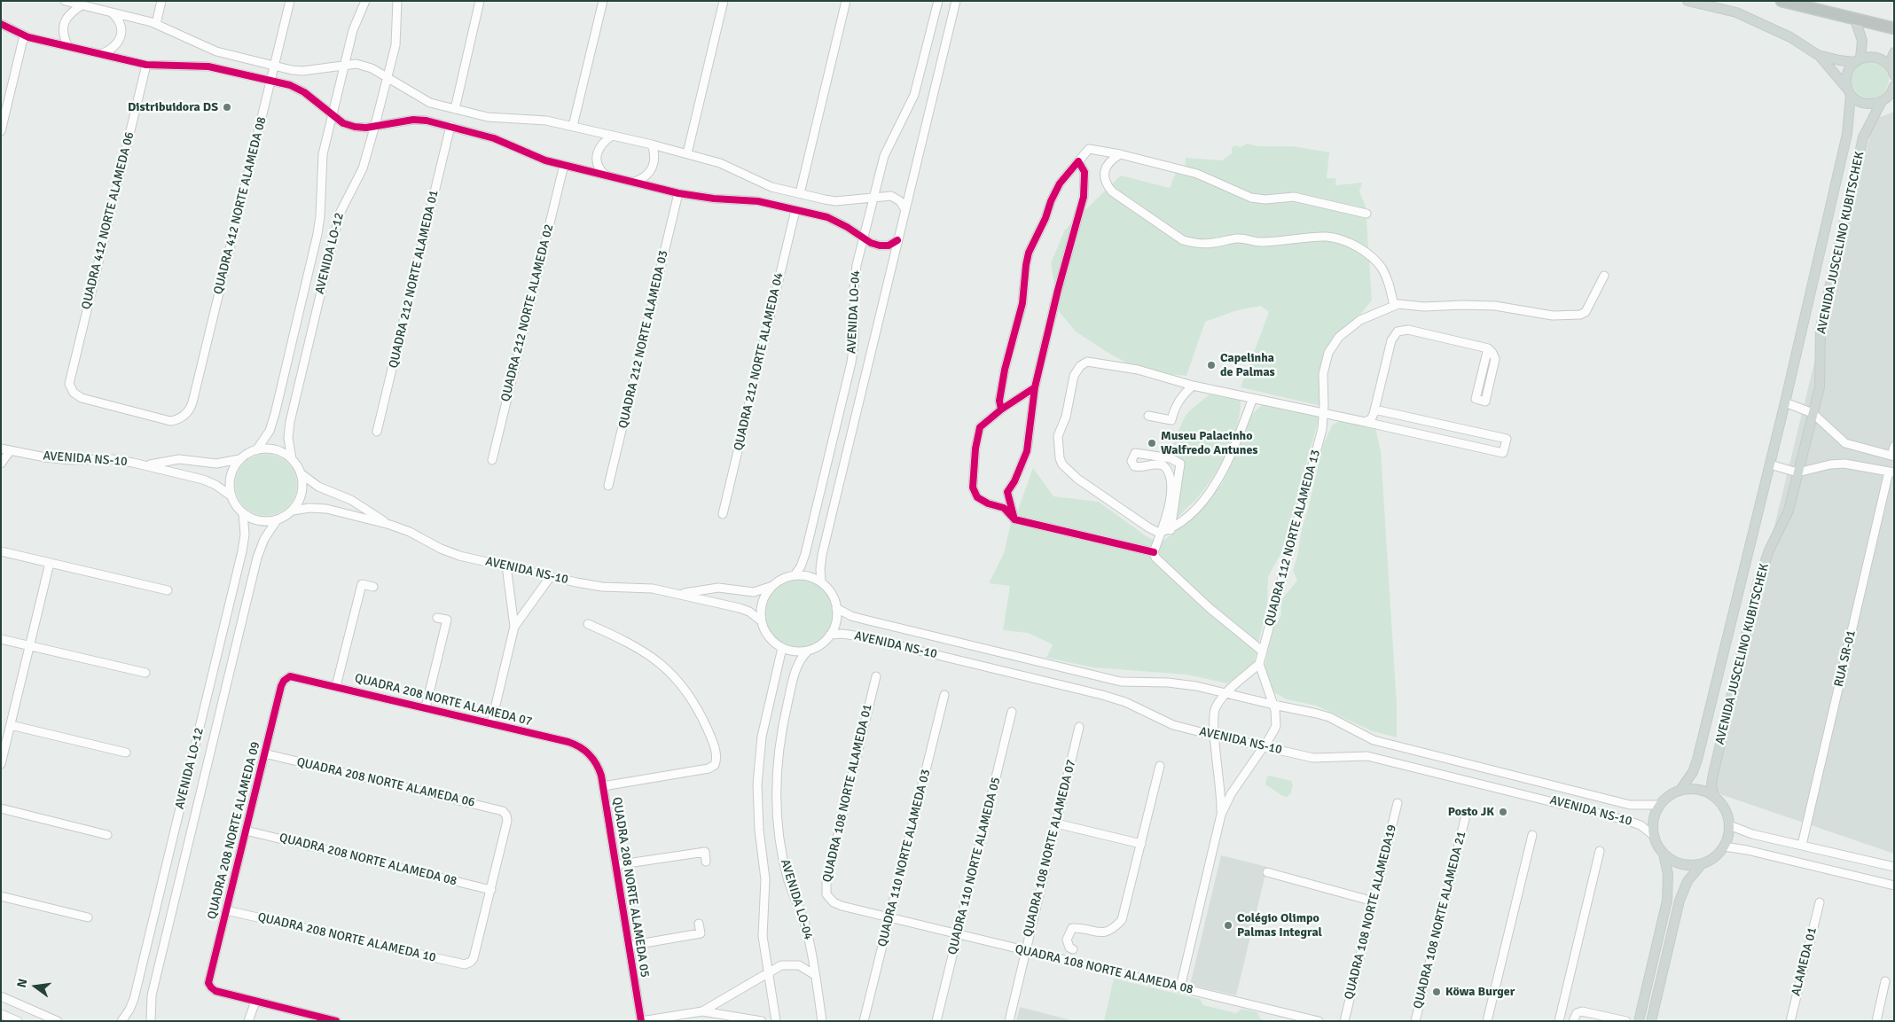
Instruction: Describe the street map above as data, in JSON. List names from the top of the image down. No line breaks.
{"streets":{"main road":["AVENIDA JUSCELINO KUBITSCHEK"],"street":["QUADRA 412 NORTE ALAMEDA 08","QUADRA 412 NORTE ALAMEDA 06","AVENIDA LO-12","QUADRA 212 NORTE ALAMEDA 01","AVENIDA LO-04","QUADRA 212 NORTE ALAMEDA 02","QUADRA 212 NORTE ALAMEDA 03","QUADRA 212 NORTE ALAMEDA 04","AVENIDA NS-10","QUADRA 112 NORTE ALAMEDA 13","RUA SR-01","QUADRA 208 NORTE ALAMEDA 07","QUADRA 208 NORTE ALAMEDA 06","QUADRA 108 NORTE ALAMEDA 01","QUADRA 208 NORTE ALAMEDA 09","QUADRA 108 NORTE ALAMEDA 07","QUADRA 110 NORTE ALAMEDA 03","QUADRA 208 NORTE ALAMEDA 08","QUADRA 110 NORTE ALAMEDA 05","QUADRA 208 NORTE ALAMEDA 05","QUADRA 108 NORTE ALAMEDA19","QUADRA 108 NORTE ALAMEDA 21","QUADRA 208 NORTE ALAMEDA 10","ALAMEDA 01","QUADRA 108 NORTE ALAMEDA 08"]},"crossings":[["QUADRA 412 NORTE ALAMEDA 08","QUADRA 412 NORTE ALAMEDA 06"],["AVENIDA JUSCELINO KUBITSCHEK","AVENIDA NS-10"],["AVENIDA LO-12","AVENIDA NS-10"],["AVENIDA LO-04","AVENIDA NS-10"],["QUADRA 208 NORTE ALAMEDA 07","QUADRA 208 NORTE ALAMEDA 09"],["QUADRA 208 NORTE ALAMEDA 07","QUADRA 208 NORTE ALAMEDA 05"],["QUADRA 208 NORTE ALAMEDA 06","QUADRA 208 NORTE ALAMEDA 09"],["QUADRA 208 NORTE ALAMEDA 06","QUADRA 208 NORTE ALAMEDA 08"],["QUADRA 208 NORTE ALAMEDA 06","QUADRA 208 NORTE ALAMEDA 10"],["QUADRA 108 NORTE ALAMEDA 01","QUADRA 110 NORTE ALAMEDA 03"],["QUADRA 108 NORTE ALAMEDA 01","QUADRA 108 NORTE ALAMEDA 08"],["QUADRA 208 NORTE ALAMEDA 09","QUADRA 208 NORTE ALAMEDA 08"],["QUADRA 208 NORTE ALAMEDA 09","QUADRA 208 NORTE ALAMEDA 10"],["QUADRA 108 NORTE ALAMEDA 07","QUADRA 108 NORTE ALAMEDA 08"],["QUADRA 110 NORTE ALAMEDA 03","QUADRA 108 NORTE ALAMEDA 08"],["QUADRA 208 NORTE ALAMEDA 08","QUADRA 208 NORTE ALAMEDA 10"],["QUADRA 110 NORTE ALAMEDA 05","QUADRA 108 NORTE ALAMEDA 08"]],"places":["Distribuidora DS","Capelinha de Palmas","Museu Palacinho Walfredo Antunes","Posto JK","Colégio Olimpo Palmas Integral","Köwa Burger"],"north":"left"}
